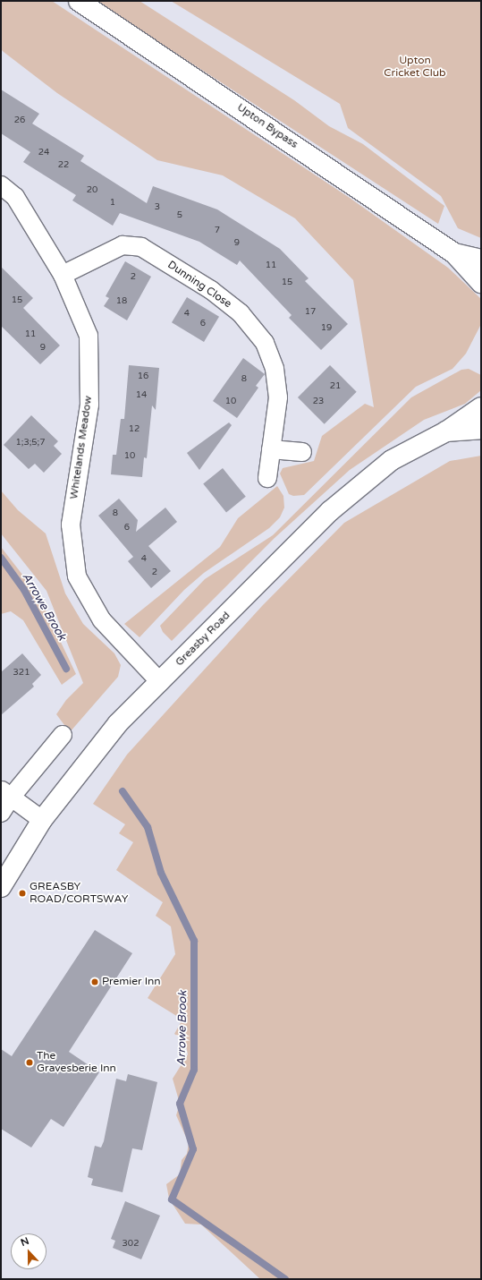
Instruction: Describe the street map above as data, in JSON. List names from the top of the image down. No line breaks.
{"streets":{"main road":["Upton Bypass","Greasby Road"],"street":["Dunning Close","Whitelands Meadow"]},"crossings":[["Dunning Close","Whitelands Meadow"],["Whitelands Meadow","Greasby Road"]],"water":["Arrowe Brook"],"parks":["Upton Cricket Club"],"places":["GREASBY ROAD/CORTSWAY","Premier Inn","The Gravesberie Inn"],"house_numbers":["26","24","22","20","1","3","5","7","9","11","2","15","15","18","17","4","6","19","11","9","16","8","21","14","10","23","12","1;3;5;7","10","8","6","4","2","321","302"],"north":"top"}
